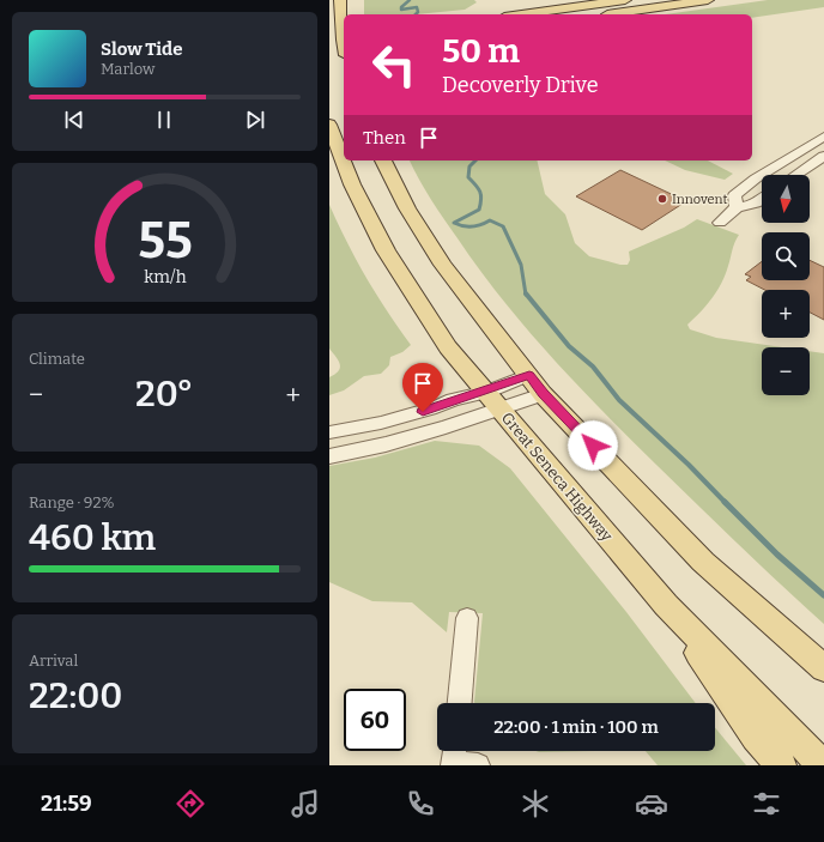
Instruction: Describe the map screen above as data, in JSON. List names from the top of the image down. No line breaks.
{"streets":{"main road":["Great Seneca Highway"]},"places":["Innovent"],"north":"bottom","page":{"turn":["50 m","Decoverly Drive"],"song":["Slow Tide","Marlow"],"then":"Then","map_buttons":["+","−"],"tile":["Climate",["Range · 92%","460 km"],["Arrival","22:00"]],"heat":["−","20°","+"],"limit":"60","trip":"22:00 · 1 min · 100 m","tabs":"21:59","gauge":["55","km/h"]}}
